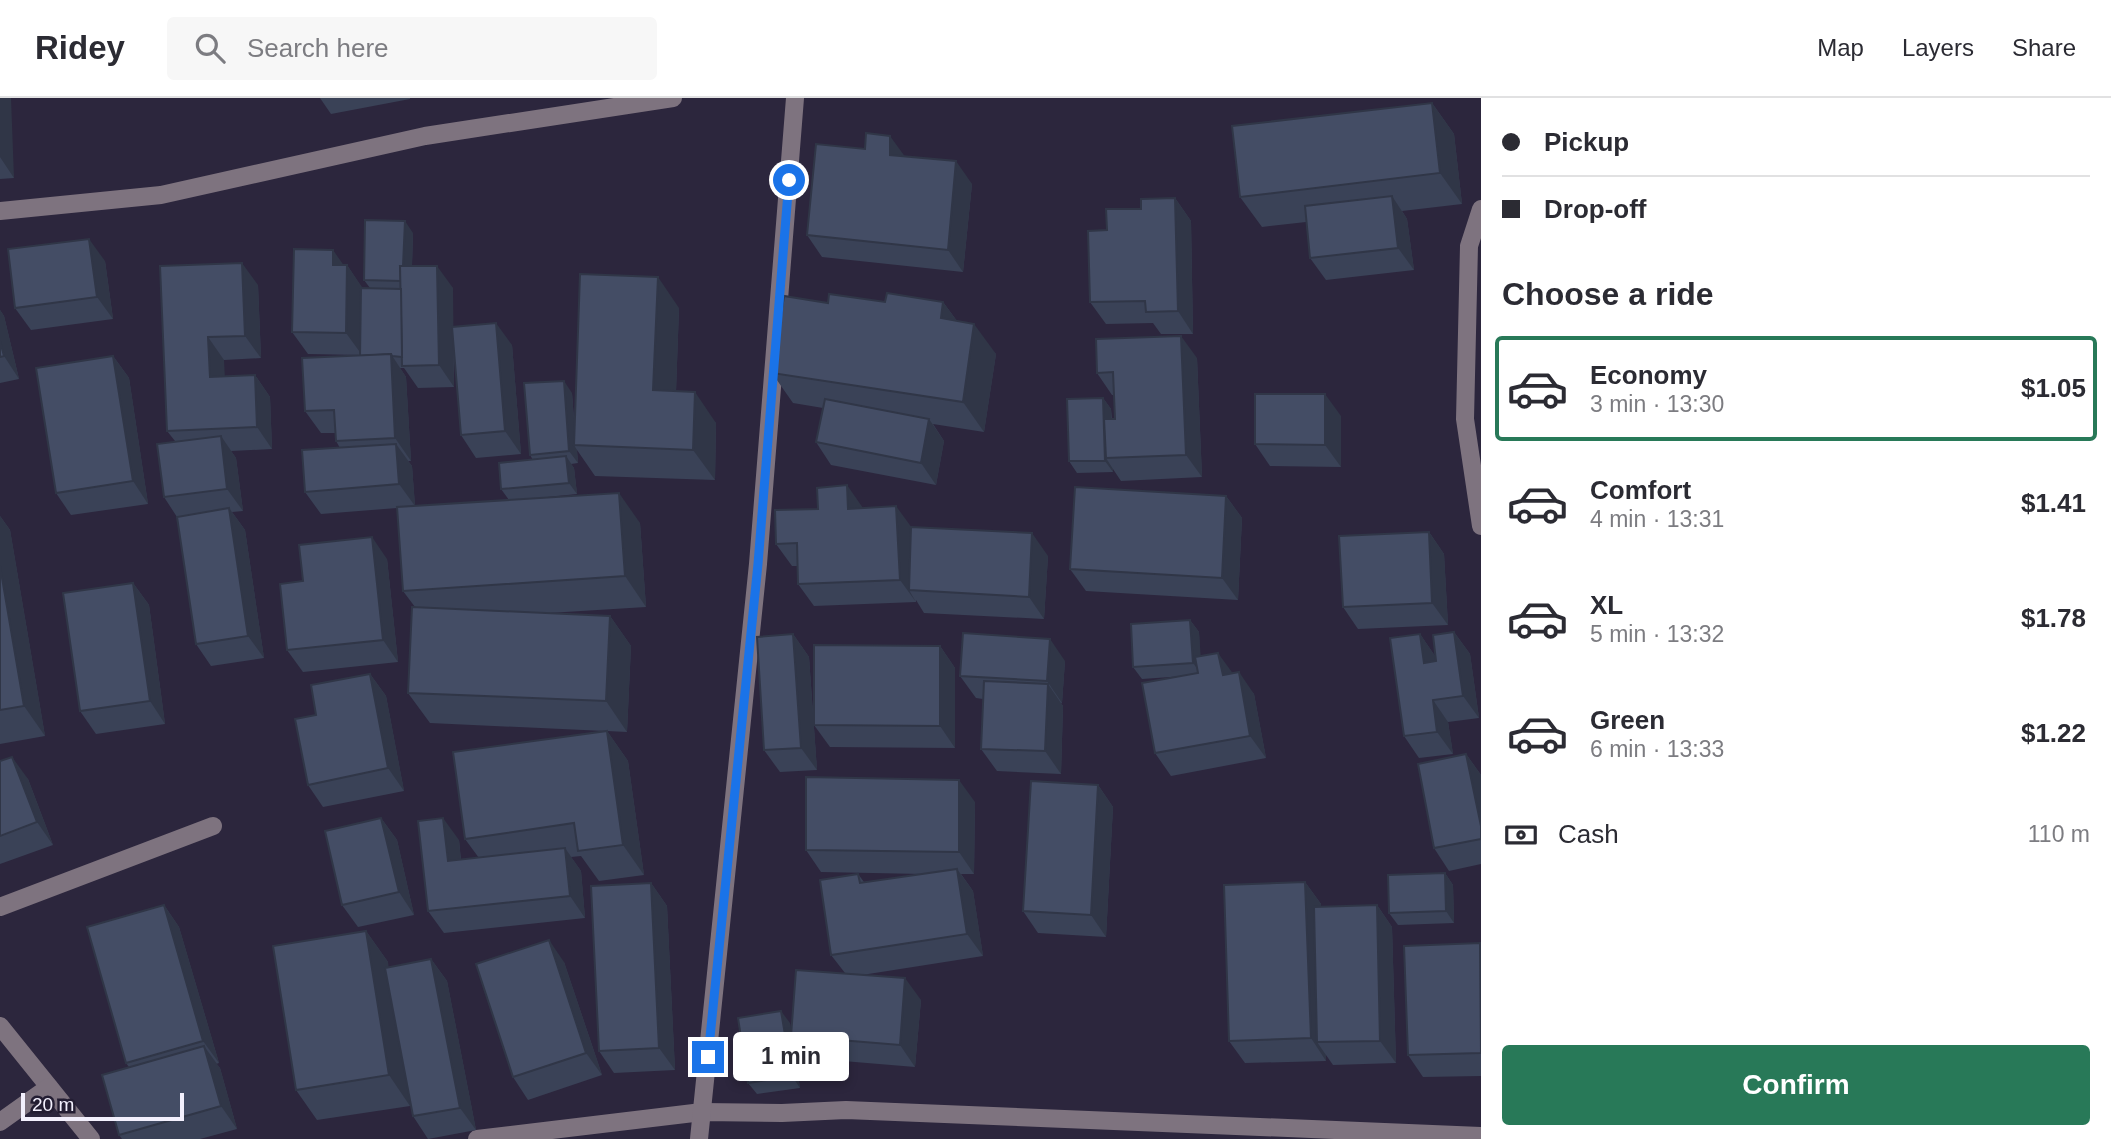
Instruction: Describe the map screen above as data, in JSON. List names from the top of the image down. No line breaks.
{"scale_bar":"20 m","page":{"header":"Ridey","search":"Search here","nav":["Map","Layers","Share"],"banner":["Pickup","Drop-off"],"heading":"Choose a ride","list":[{"name":"Economy","note":"3 min · 13:30","value":"$1.05"},{"name":"Comfort","note":"4 min · 13:31","value":"$1.41"},{"name":"XL","note":"5 min · 13:32","value":"$1.78"},{"name":"Green","note":"6 min · 13:33","value":"$1.22"}],"pay":["Cash","110 m"],"buttons":"Confirm","bubble":"1 min","scale":"20 m"}}
